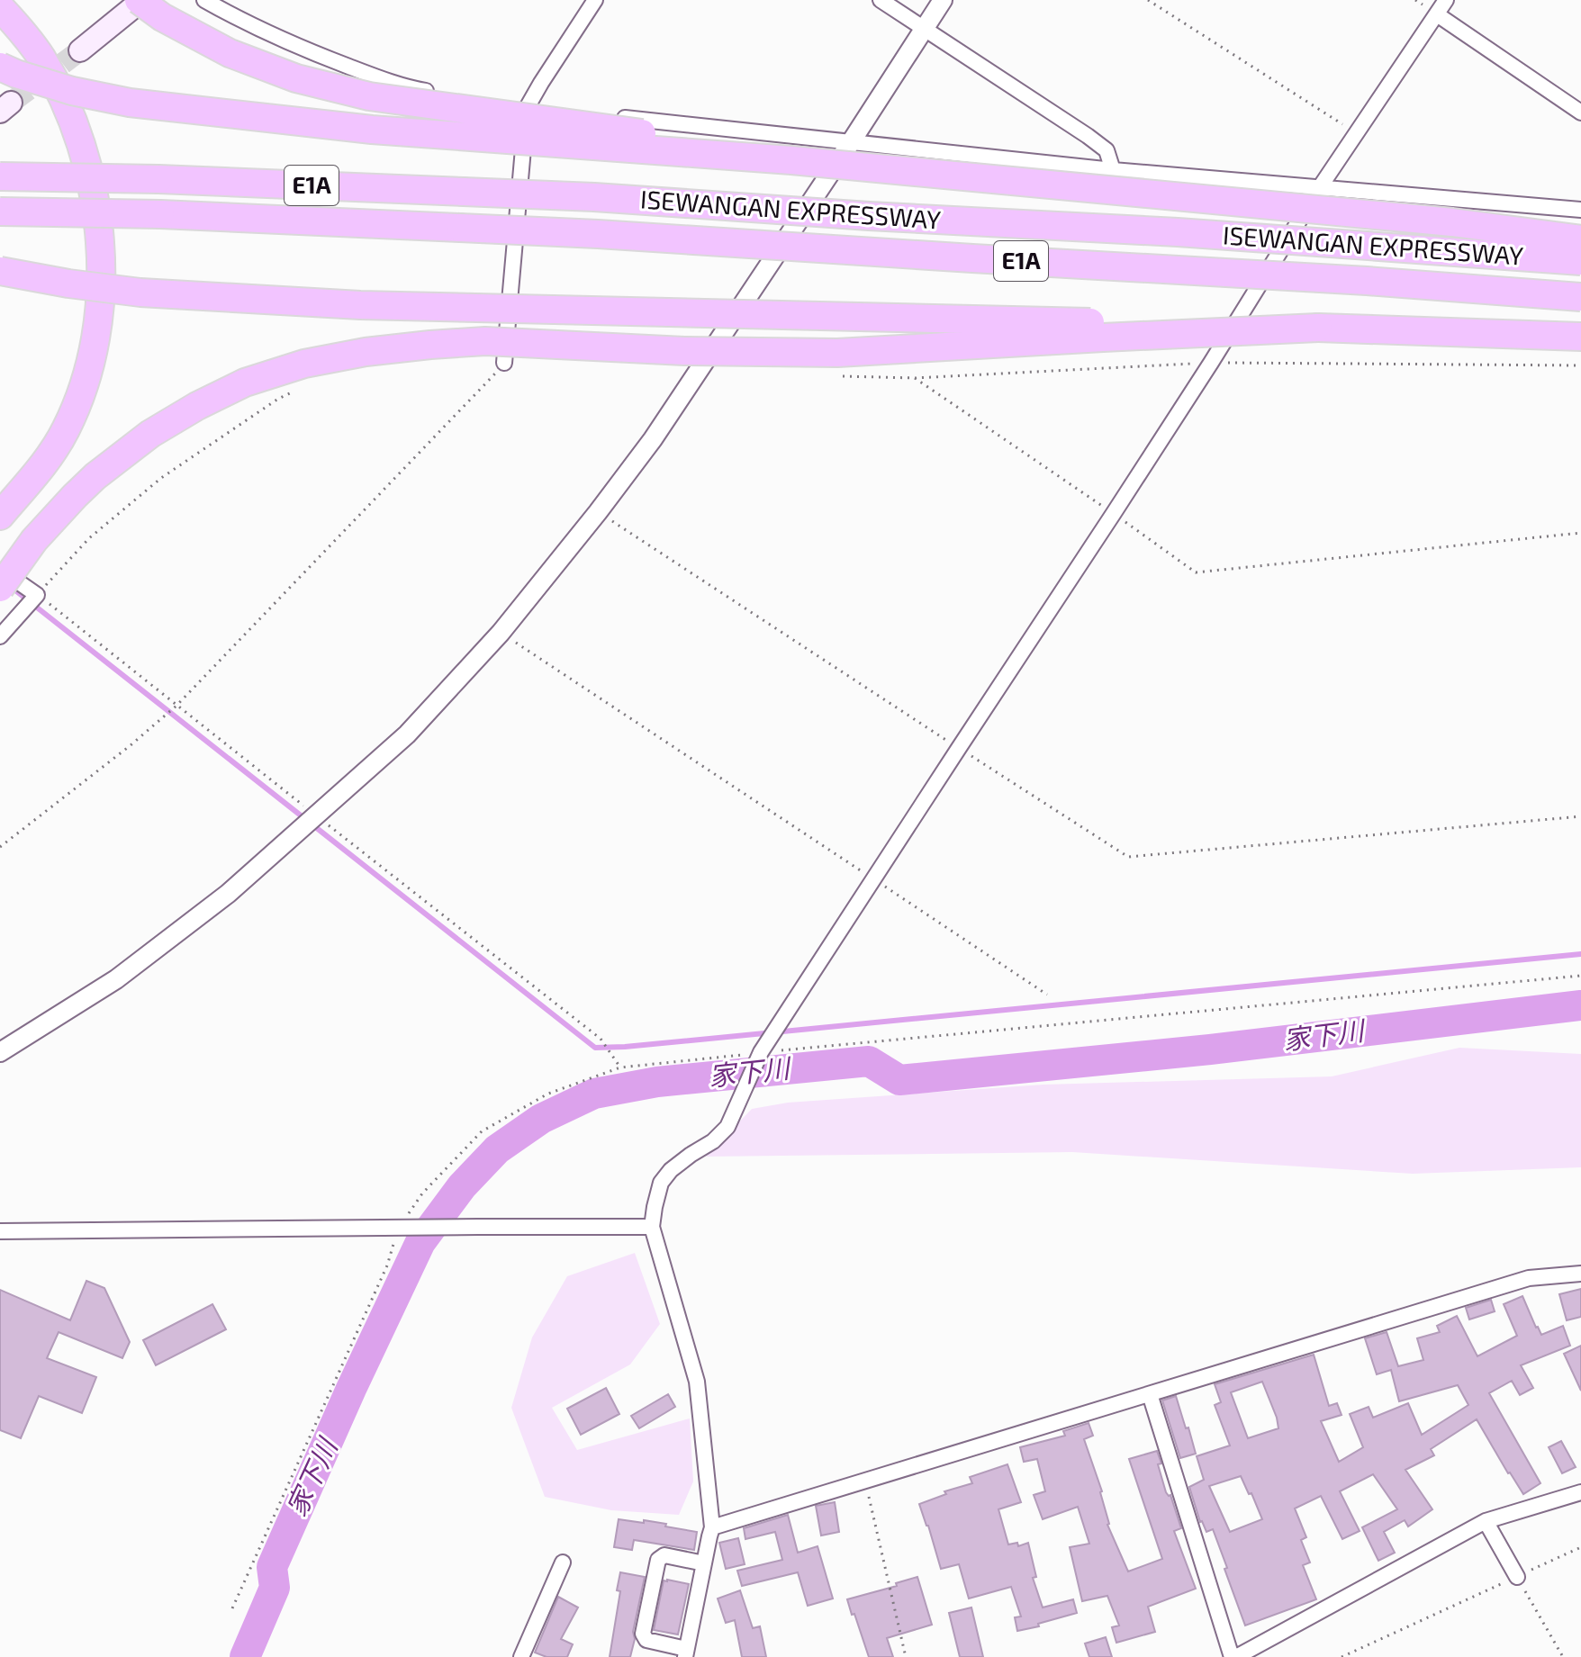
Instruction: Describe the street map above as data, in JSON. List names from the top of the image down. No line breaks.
{"streets":{"highway":["E1A","ISEWANGAN EXPRESSWAY"]},"water":["家下川"]}
